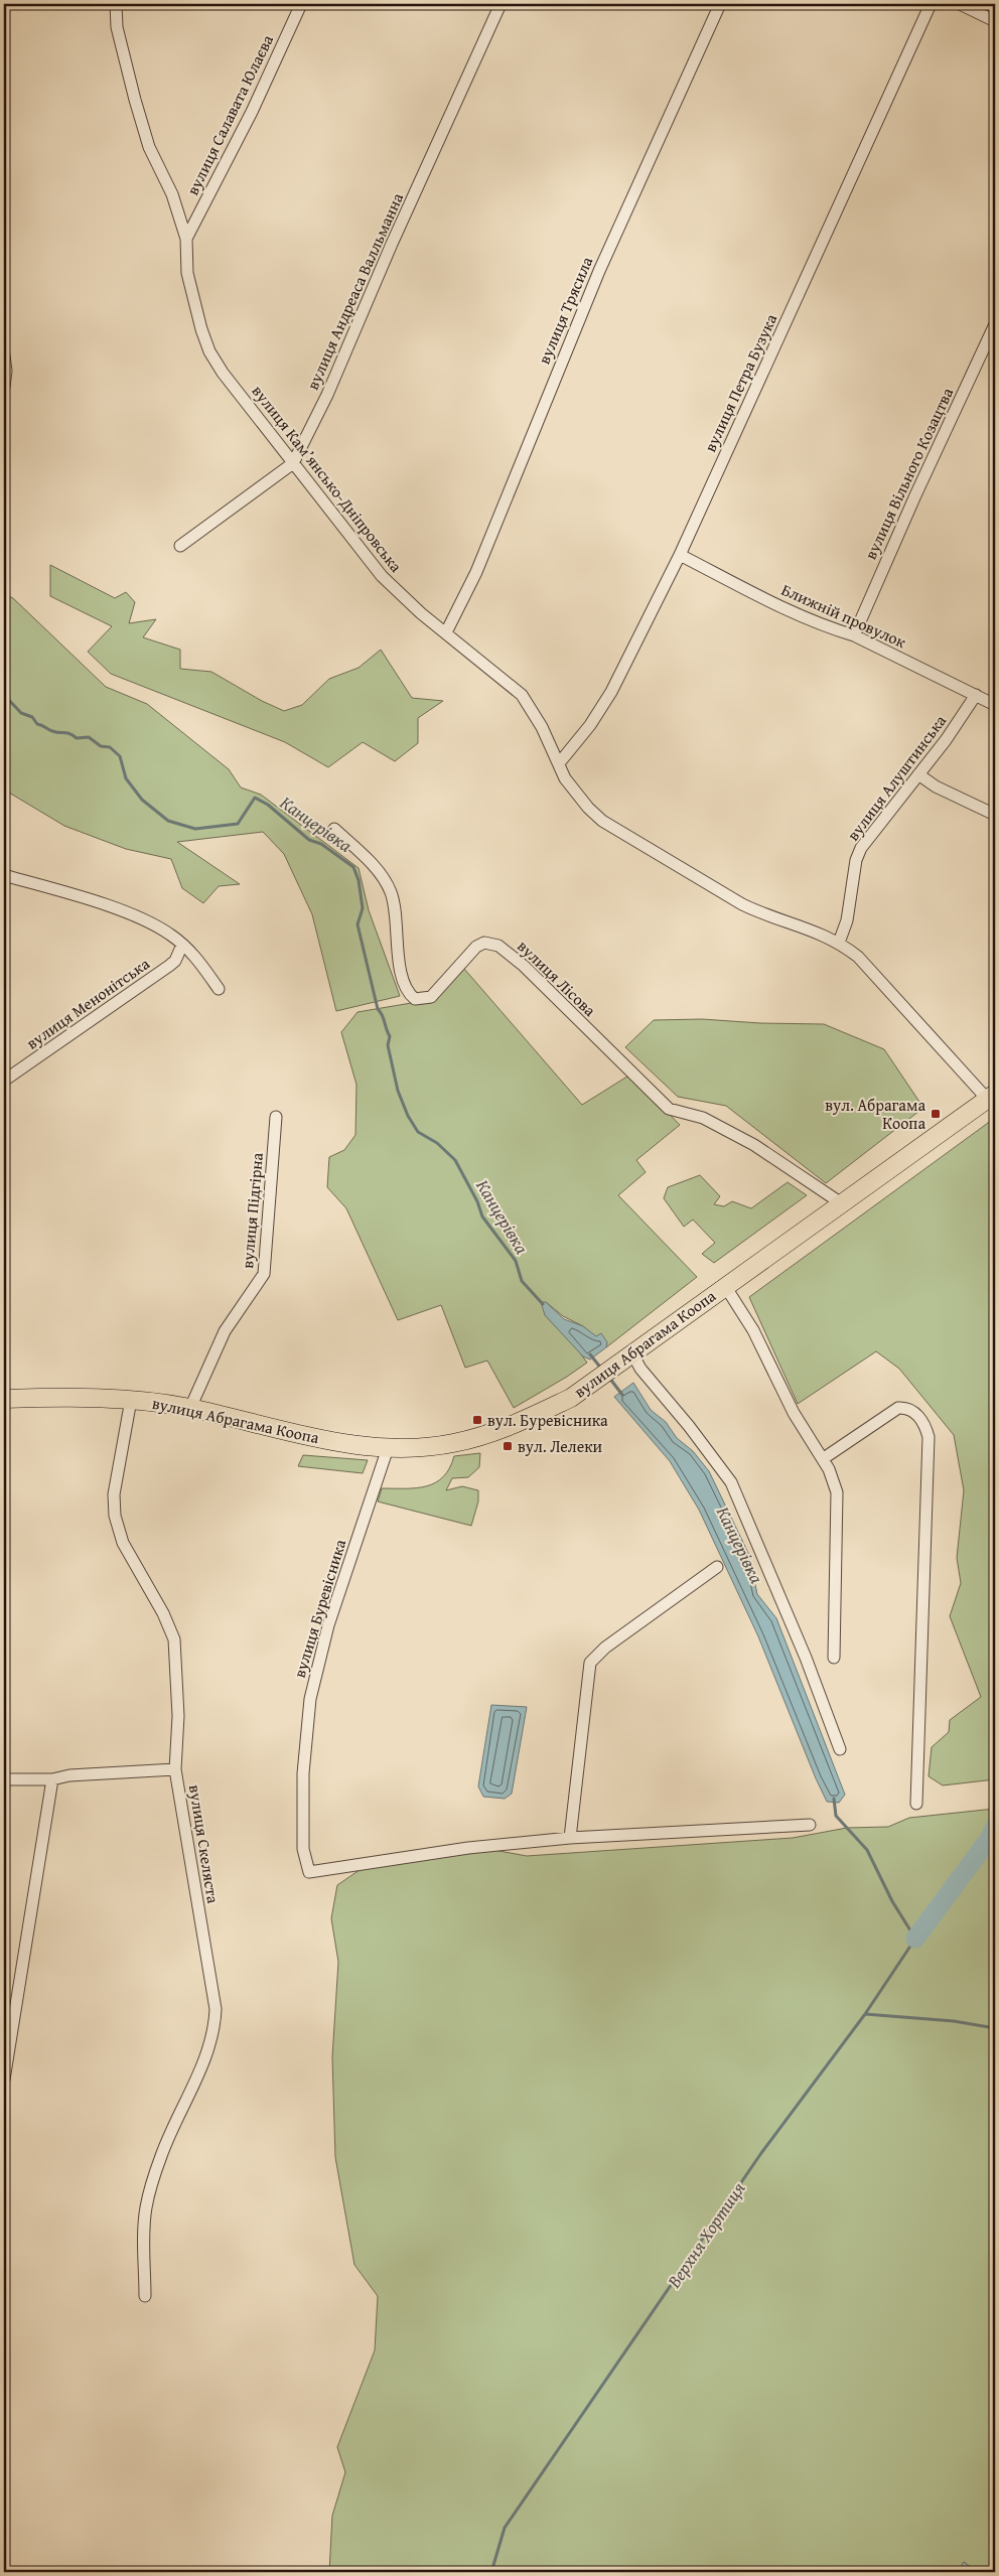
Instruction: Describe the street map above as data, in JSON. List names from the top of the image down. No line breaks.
{"streets":{"main road":["вулиця Абрагама Коопа"],"street":["вулиця Салавата Юлаєва","вулиця Андреаса Валльманна","вулиця Трясила","вулиця Петра Бузука","вулиця Вільного Козацтва","вулиця Кам’янсько-Дніпровська","Ближній провулок","вулиця Алуштинська","вулиця Лісова","вулиця Менонітська","вулиця Підгірна","вулиця Буревісника","вулиця Скеляста"]},"crossings":[["вулиця Салавата Юлаєва","вулиця Кам’янсько-Дніпровська"],["вулиця Андреаса Валльманна","вулиця Кам’янсько-Дніпровська"],["вулиця Трясила","вулиця Кам’янсько-Дніпровська"],["вулиця Петра Бузука","вулиця Кам’янсько-Дніпровська"],["вулиця Петра Бузука","Ближній провулок"],["вулиця Вільного Козацтва","Ближній провулок"],["вулиця Кам’янсько-Дніпровська","вулиця Алуштинська"],["вулиця Кам’янсько-Дніпровська","вулиця Абрагама Коопа"],["Ближній провулок","вулиця Алуштинська"],["вулиця Лісова","вулиця Абрагама Коопа"],["вулиця Підгірна","вулиця Абрагама Коопа"],["вулиця Абрагама Коопа","вулиця Буревісника"],["вулиця Абрагама Коопа","вулиця Скеляста"]],"water":["Канцерівка","Верхня Хортиця"],"places":{"transit":["вул. Абрагама Коопа","вул. Буревісника","вул. Лелеки"]}}
